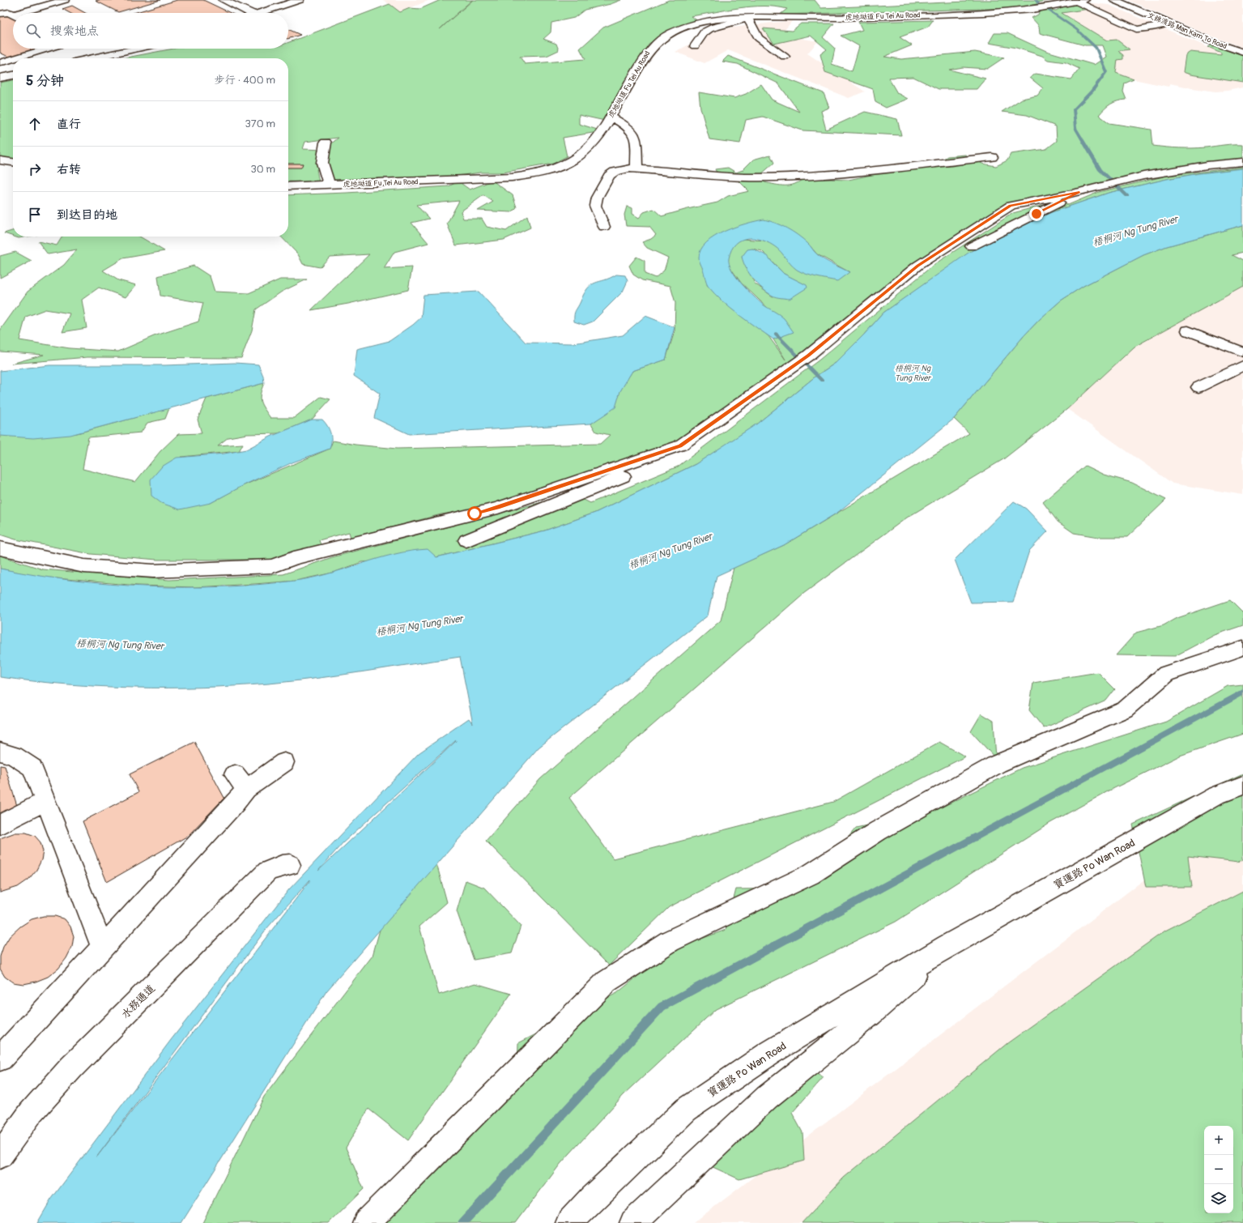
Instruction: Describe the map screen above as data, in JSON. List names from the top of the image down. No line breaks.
{"streets":{"street":["虎地坳道 Fu Tei Au Road","文錦渡路 Man Kam To Road","寶運路 Po Wan Road","水務通道"]},"water":["梧桐河 Ng Tung River"],"page":{"search":"搜索地点","heading":["5 分钟","步行 · 400 m"],"list":[["直行","370 m"],["右转","30 m"],"到达目的地"],"map_buttons":["+","−"]}}
